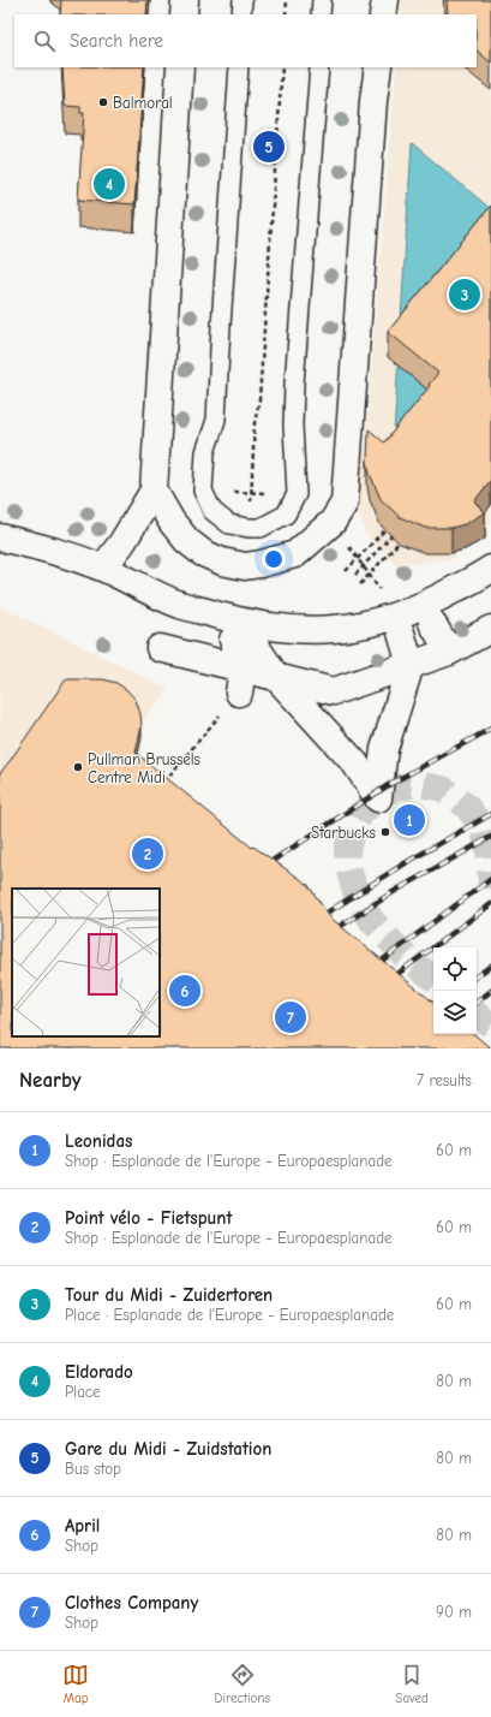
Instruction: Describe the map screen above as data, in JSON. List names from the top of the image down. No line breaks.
{"places":["Balmoral","Pullman Brussels Centre Midi","Starbucks"],"page":{"search":"Search here","pins":["5","4","3","1","2","6","7"],"heading":["Nearby","7 results"],"list":[{"mark":"1","name":"Leonidas","note":"Shop · Esplanade de l'Europe - Europaesplanade","value":"60 m"},{"mark":"2","name":"Point vélo - Fietspunt","note":"Shop · Esplanade de l'Europe - Europaesplanade","value":"60 m"},{"mark":"3","name":"Tour du Midi - Zuidertoren","note":"Place · Esplanade de l'Europe - Europaesplanade","value":"60 m"},{"mark":"4","name":"Eldorado","note":"Place","value":"80 m"},{"mark":"5","name":"Gare du Midi - Zuidstation","note":"Bus stop","value":"80 m"},{"mark":"6","name":"April","note":"Shop","value":"80 m"},{"mark":"7","name":"Clothes Company","note":"Shop","value":"90 m"}],"nav":["Map","Directions","Saved"]}}
